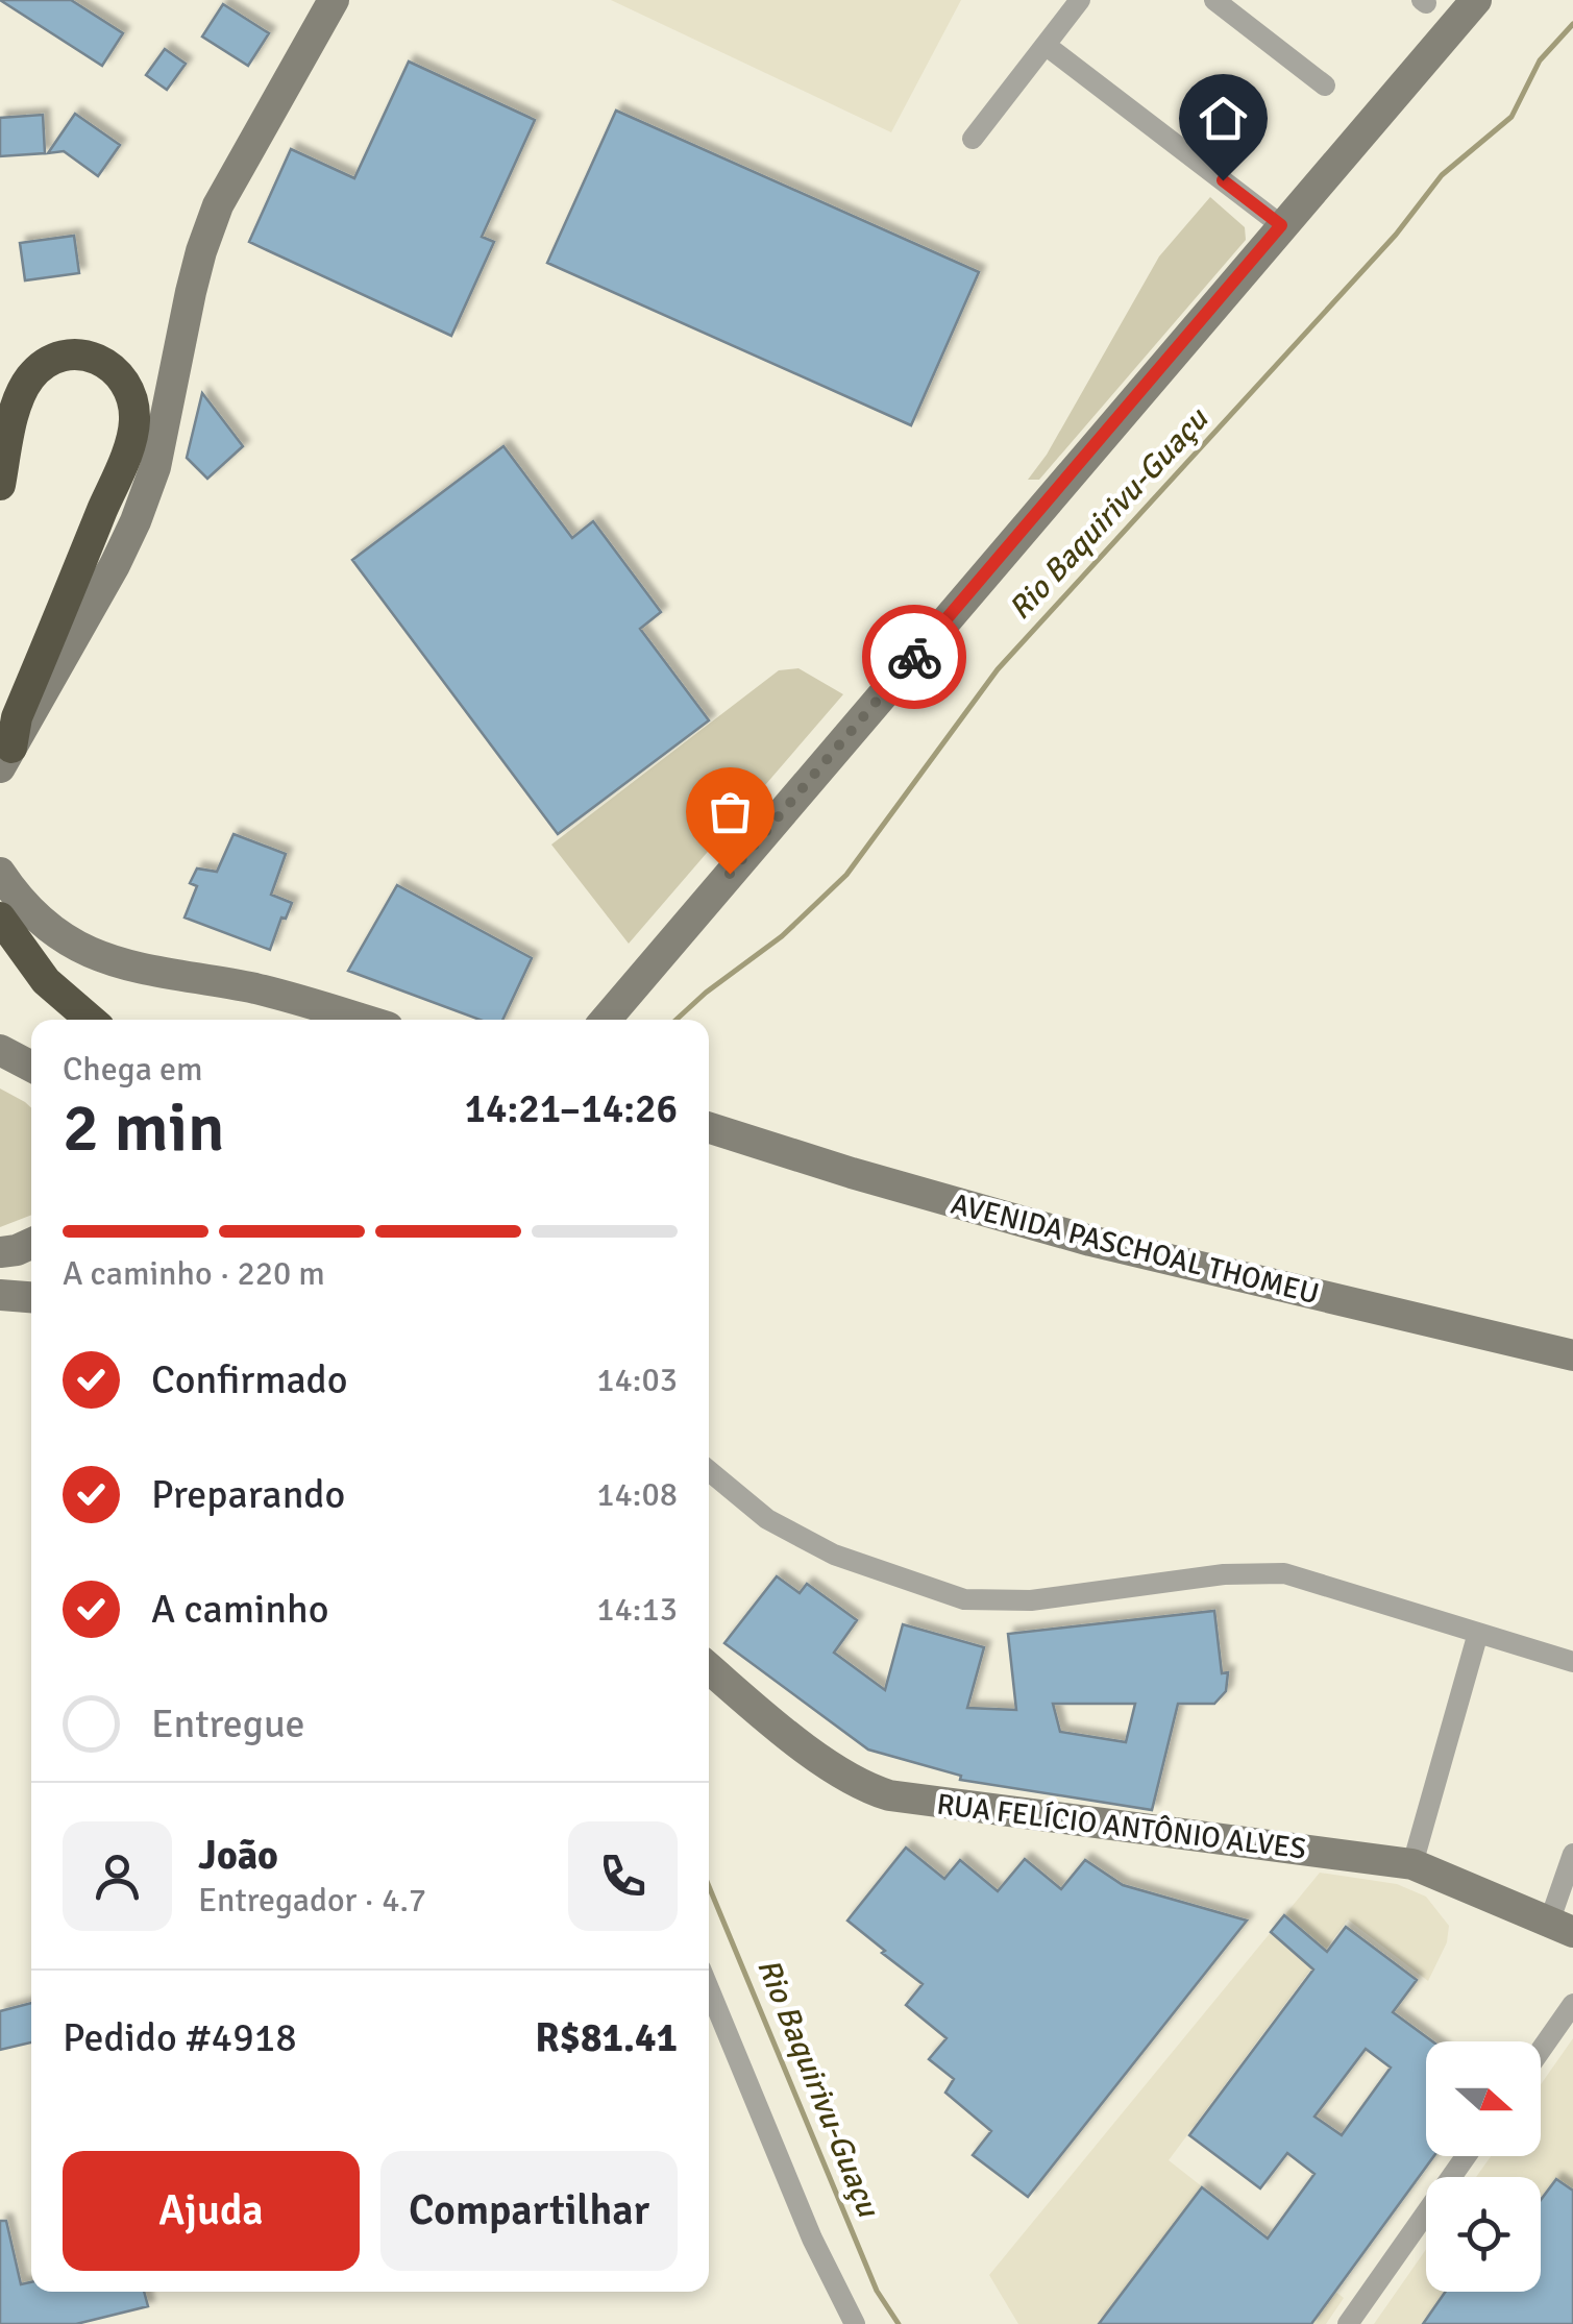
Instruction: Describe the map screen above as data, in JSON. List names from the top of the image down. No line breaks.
{"streets":{"main road":["AVENIDA PASCHOAL THOMEU","RUA FELÍCIO ANTÔNIO ALVES"]},"water":["Rio Baquirivu-Guaçu"],"north":"right","page":{"heading":["2 min","Chega em","14:21–14:26"],"panel":["João","Entregador · 4.7","Pedido #4918","R$81.41"],"bar":"A caminho · 220 m","list":[["Confirmado","14:03"],["Preparando","14:08"],["A caminho","14:13"],"Entregue"],"buttons":["Ajuda","Compartilhar"]}}
